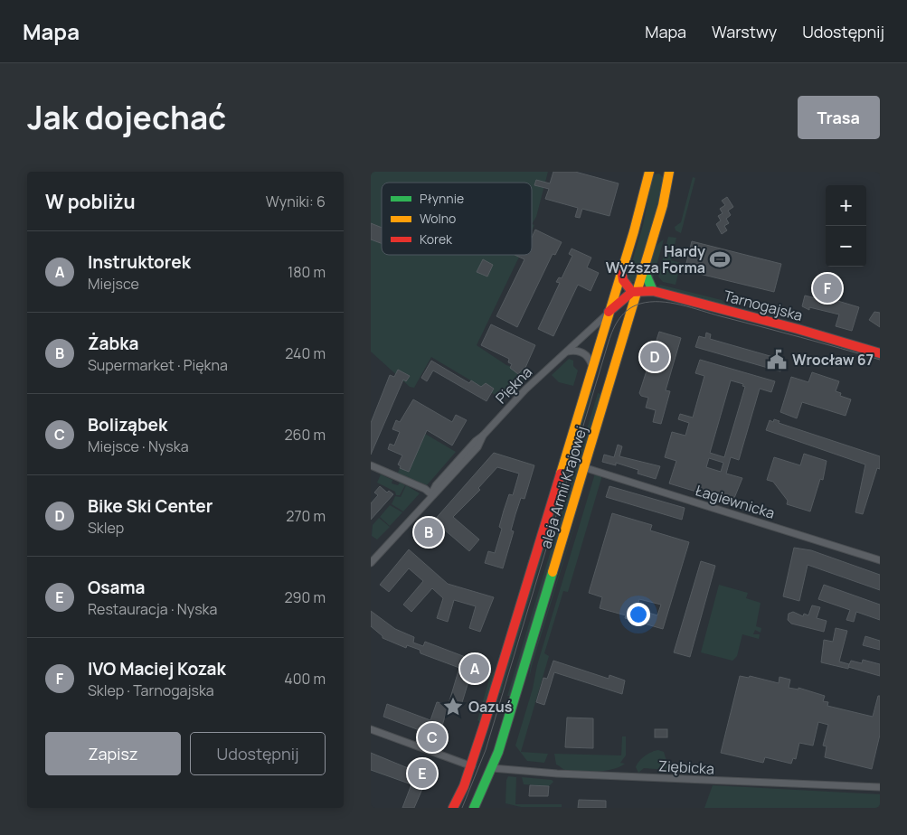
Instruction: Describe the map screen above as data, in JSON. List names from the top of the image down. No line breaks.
{"streets":{"main road":["Tarnogajska","aleja Armii Krajowej"],"street":["Piękna","Łagiewnicka","Ziębicka"]},"crossings":[["Tarnogajska","aleja Armii Krajowej"],["Piękna","aleja Armii Krajowej"],["aleja Armii Krajowej","Łagiewnicka"],["aleja Armii Krajowej","Ziębicka"]],"places":{"sports":["Hardy Wyższa Forma"],"public building":["Wrocław 67"],"place":["Oazuś"]},"legend":["Płynnie","Wolno","Korek"],"page":{"header":"Mapa","nav":["Mapa","Warstwy","Udostępnij"],"title":"Jak dojechać","buttons":["Trasa",["Zapisz","Udostępnij"]],"heading":["W pobliżu","Wyniki: 6"],"map_buttons":["+","−"],"list":[{"mark":"A","name":"Instruktorek","note":"Miejsce","value":"180 m"},{"mark":"B","name":"Żabka","note":"Supermarket · Piękna","value":"240 m"},{"mark":"C","name":"Boliząbek","note":"Miejsce · Nyska","value":"260 m"},{"mark":"D","name":"Bike Ski Center","note":"Sklep","value":"270 m"},{"mark":"E","name":"Osama","note":"Restauracja · Nyska","value":"290 m"},{"mark":"F","name":"IVO Maciej Kozak","note":"Sklep · Tarnogajska","value":"400 m"}],"pins":["F","D","B","A","C","E"]}}
